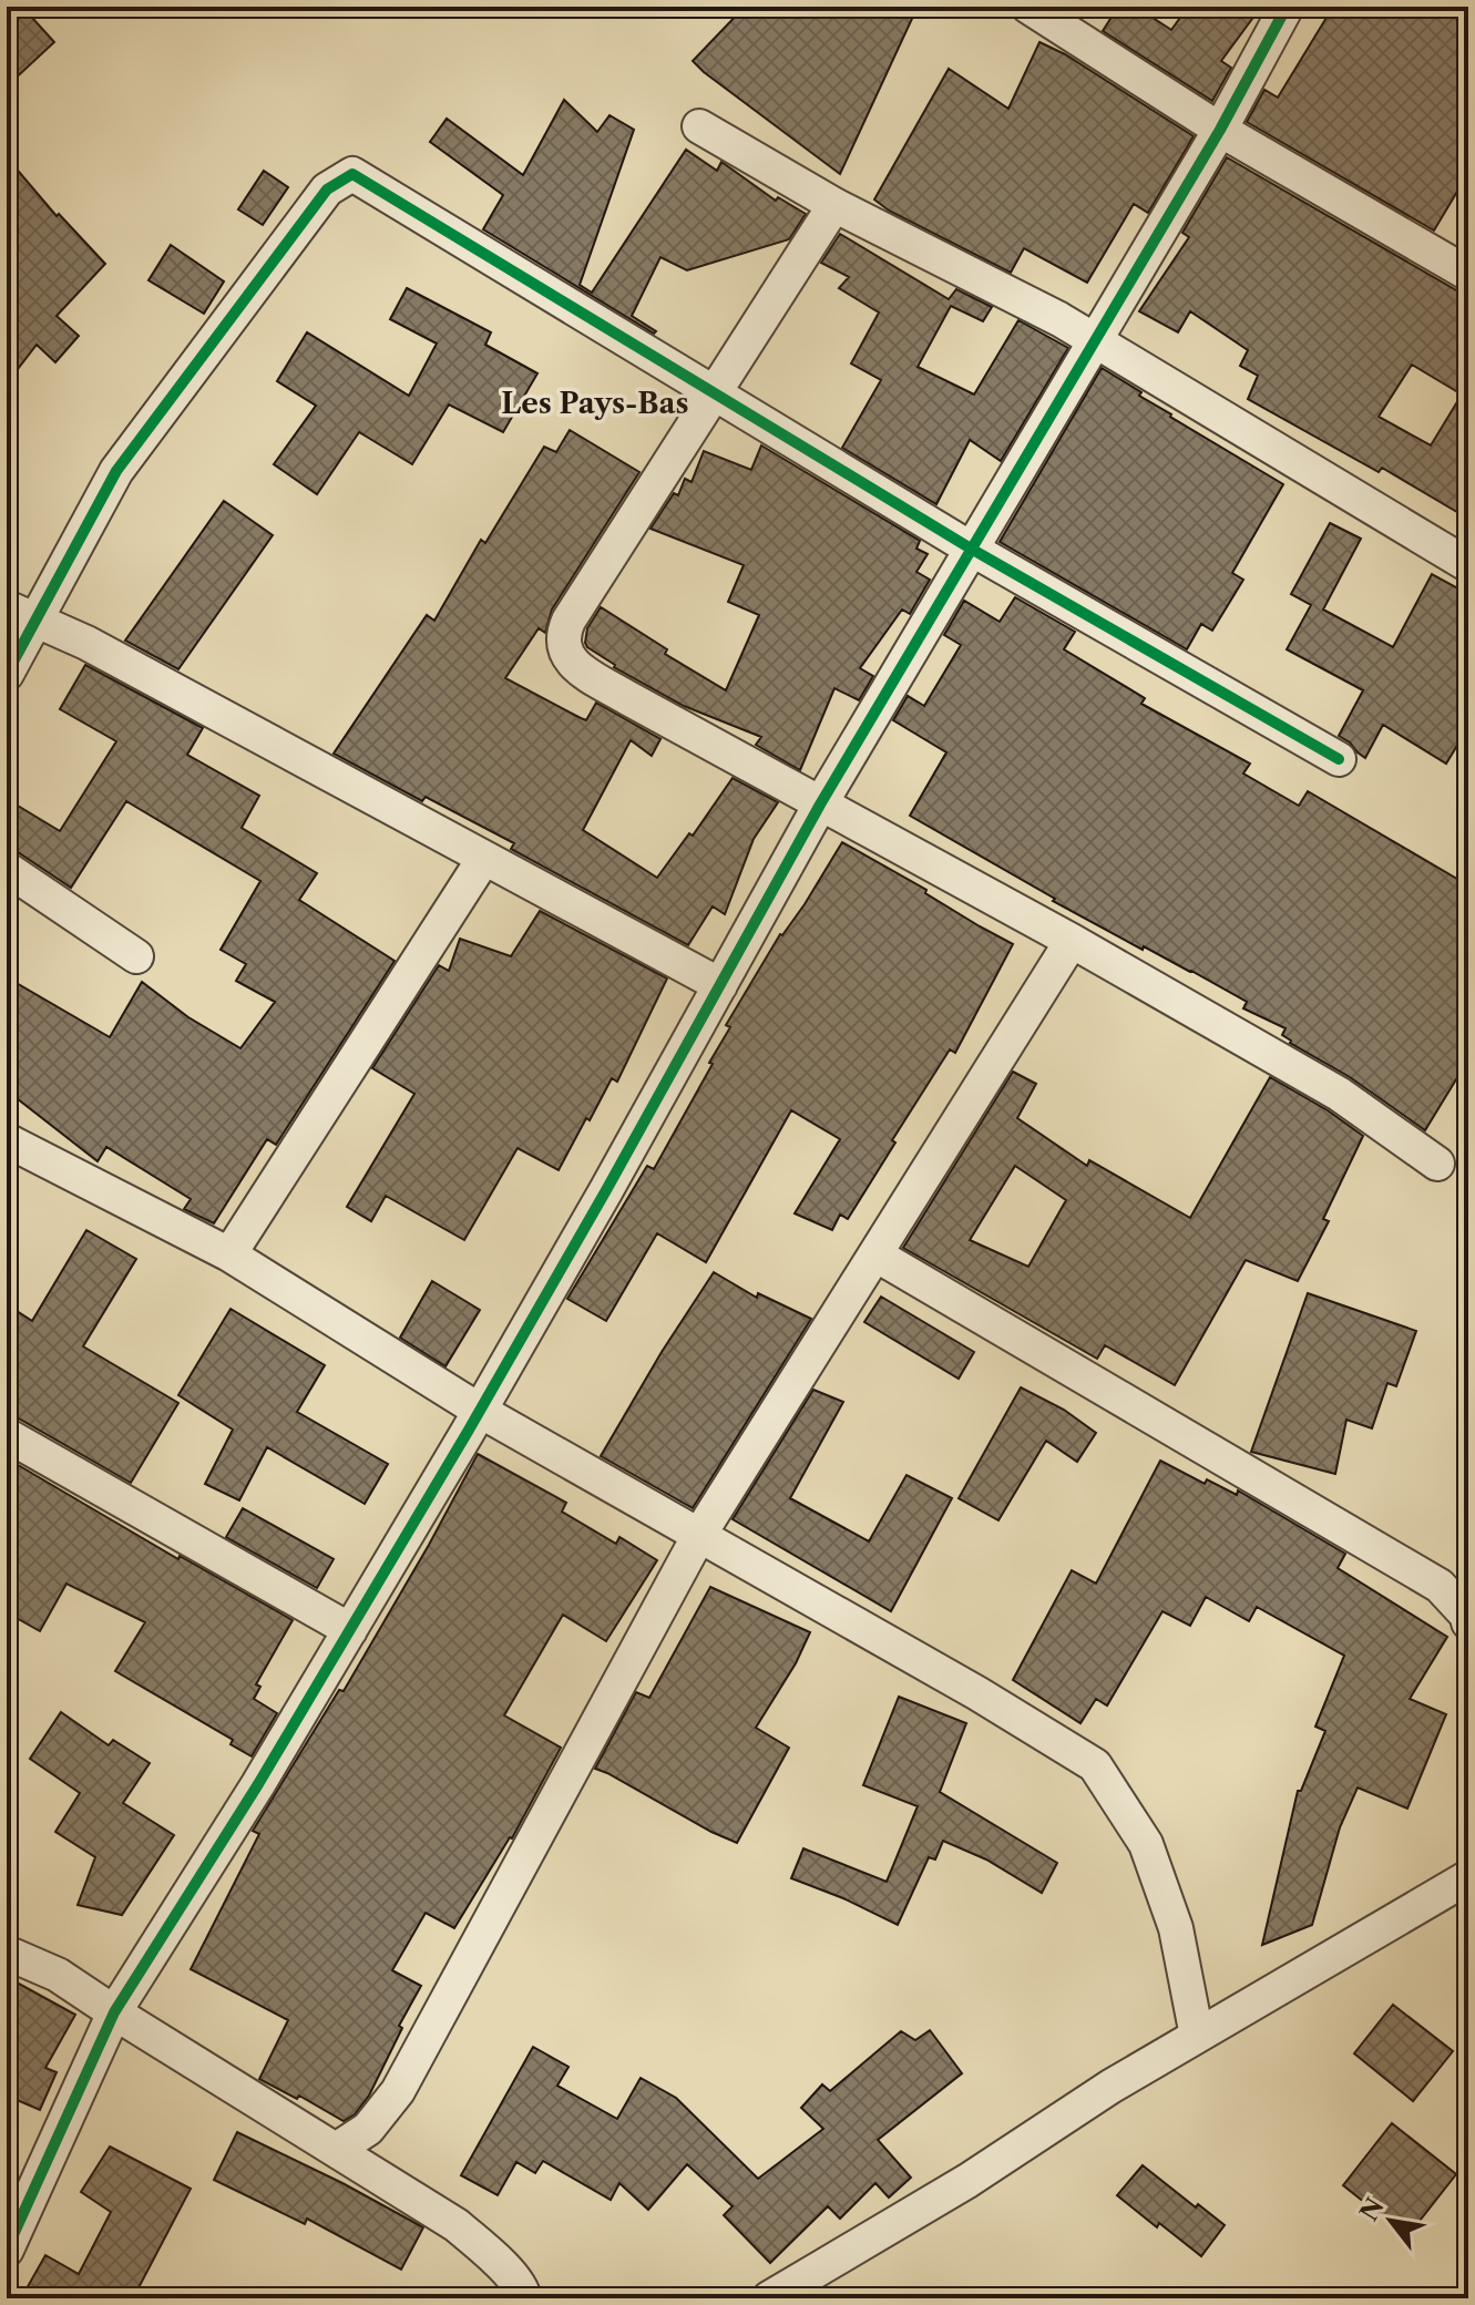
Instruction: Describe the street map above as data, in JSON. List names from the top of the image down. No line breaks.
{"districts":["Les Pays-Bas"],"north":"top left"}
